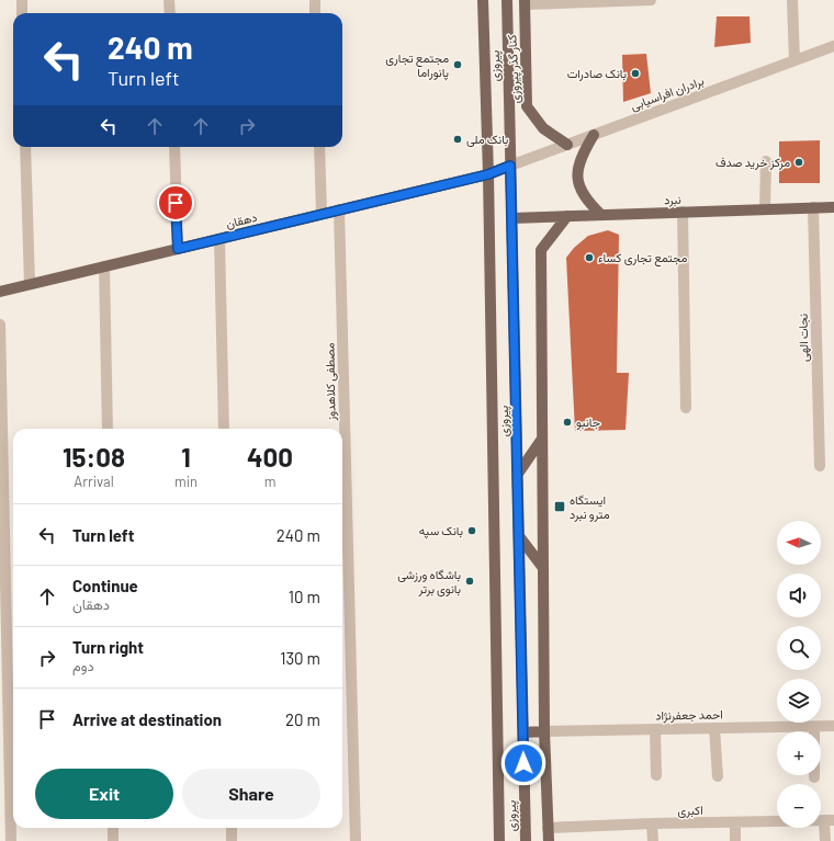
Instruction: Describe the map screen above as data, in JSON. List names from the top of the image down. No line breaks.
{"streets":{"main road":["پیروزی","کنار گذر پیروزی","نبرد","دهقان"],"street":["برادران افراسیابی","نجات الهی","مصطفی کلاهدوز","احمد جعفرنژاد","اکبری"]},"crossings":[["پیروزی","برادران افراسیابی"],["پیروزی","نبرد"],["پیروزی","دهقان"],["کنار گذر پیروزی","برادران افراسیابی"],["برادران افراسیابی","دهقان"],["نبرد","نجات الهی"],["دهقان","مصطفی کلاهدوز"]],"places":{"other":["مجتمع تجاری پانوراما","بانک صادرات","بانک ملی","مرکز خرید صدف","مجتمع تجاری کساء","جانبو","بانک سپه","باشگاه ورزشی بانوی برتر"],"transit":["ایستگاه مترو نبرد"]},"north":"left","page":{"turn":["240 m","Turn left"],"eta":["15:08","Arrival","1","min","400","m"],"list":[{"name":"Turn left","value":"240 m"},{"name":"Continue","note":"دهقان","value":"10 m"},{"name":"Turn right","note":"دوم","value":"130 m"},{"name":"Arrive at destination","value":"20 m"}],"map_buttons":["+","−"],"buttons":["Exit","Share"]}}
